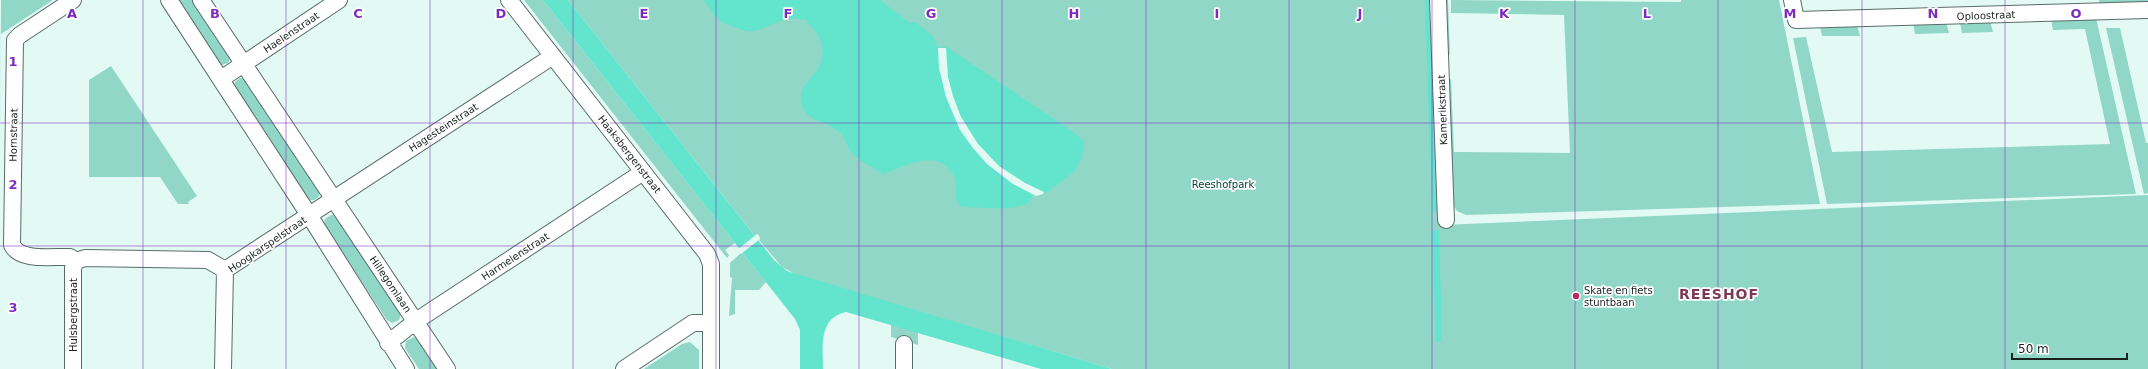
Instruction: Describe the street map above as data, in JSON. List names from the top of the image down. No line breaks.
{"streets":{"street":["Oploostraat","Haelenstraat","Kamerikstraat","Hagesteinstraat","Hornstraat","Haaksbergenstraat","Hoogkarspelstraat","Harmelenstraat","Hillegomlaan","Hulsbergstraat"]},"crossings":[["Haelenstraat","Hillegomlaan"],["Hagesteinstraat","Haaksbergenstraat"],["Hagesteinstraat","Hillegomlaan"],["Hornstraat","Hoogkarspelstraat"],["Hornstraat","Hulsbergstraat"],["Haaksbergenstraat","Harmelenstraat"],["Harmelenstraat","Hillegomlaan"]],"districts":["REESHOF"],"parks":["Reeshofpark"],"places":["Skate en fiets stuntbaan"],"scale_bar":"50 m","grid":{"columns":["A","B","C","D","E","F","G","H","I","J","K","L","M","N","O"],"rows":["1","2","3"]}}
